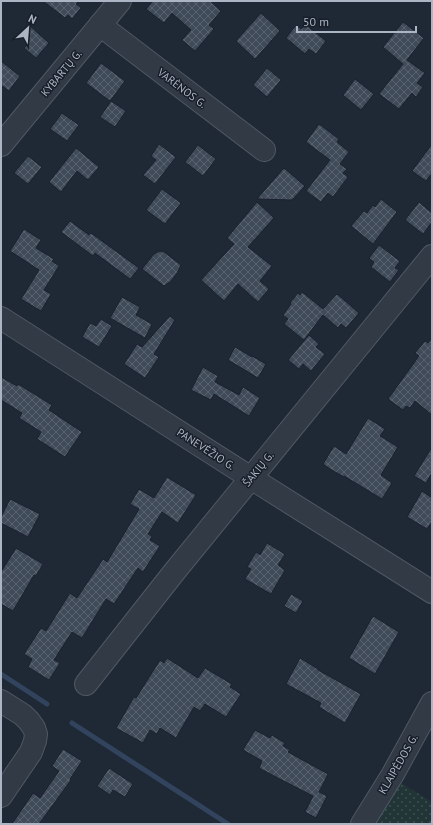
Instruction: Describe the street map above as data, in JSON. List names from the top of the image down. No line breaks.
{"streets":{"street":["KYBARTŲ G.","VARĖNOS G.","PANEVĖŽIO G.","ŠAKIŲ G.","KLAIPĖDOS G."]},"crossings":[["KYBARTŲ G.","VARĖNOS G."],["PANEVĖŽIO G.","ŠAKIŲ G."]],"scale_bar":"50 m","north":"top right"}
